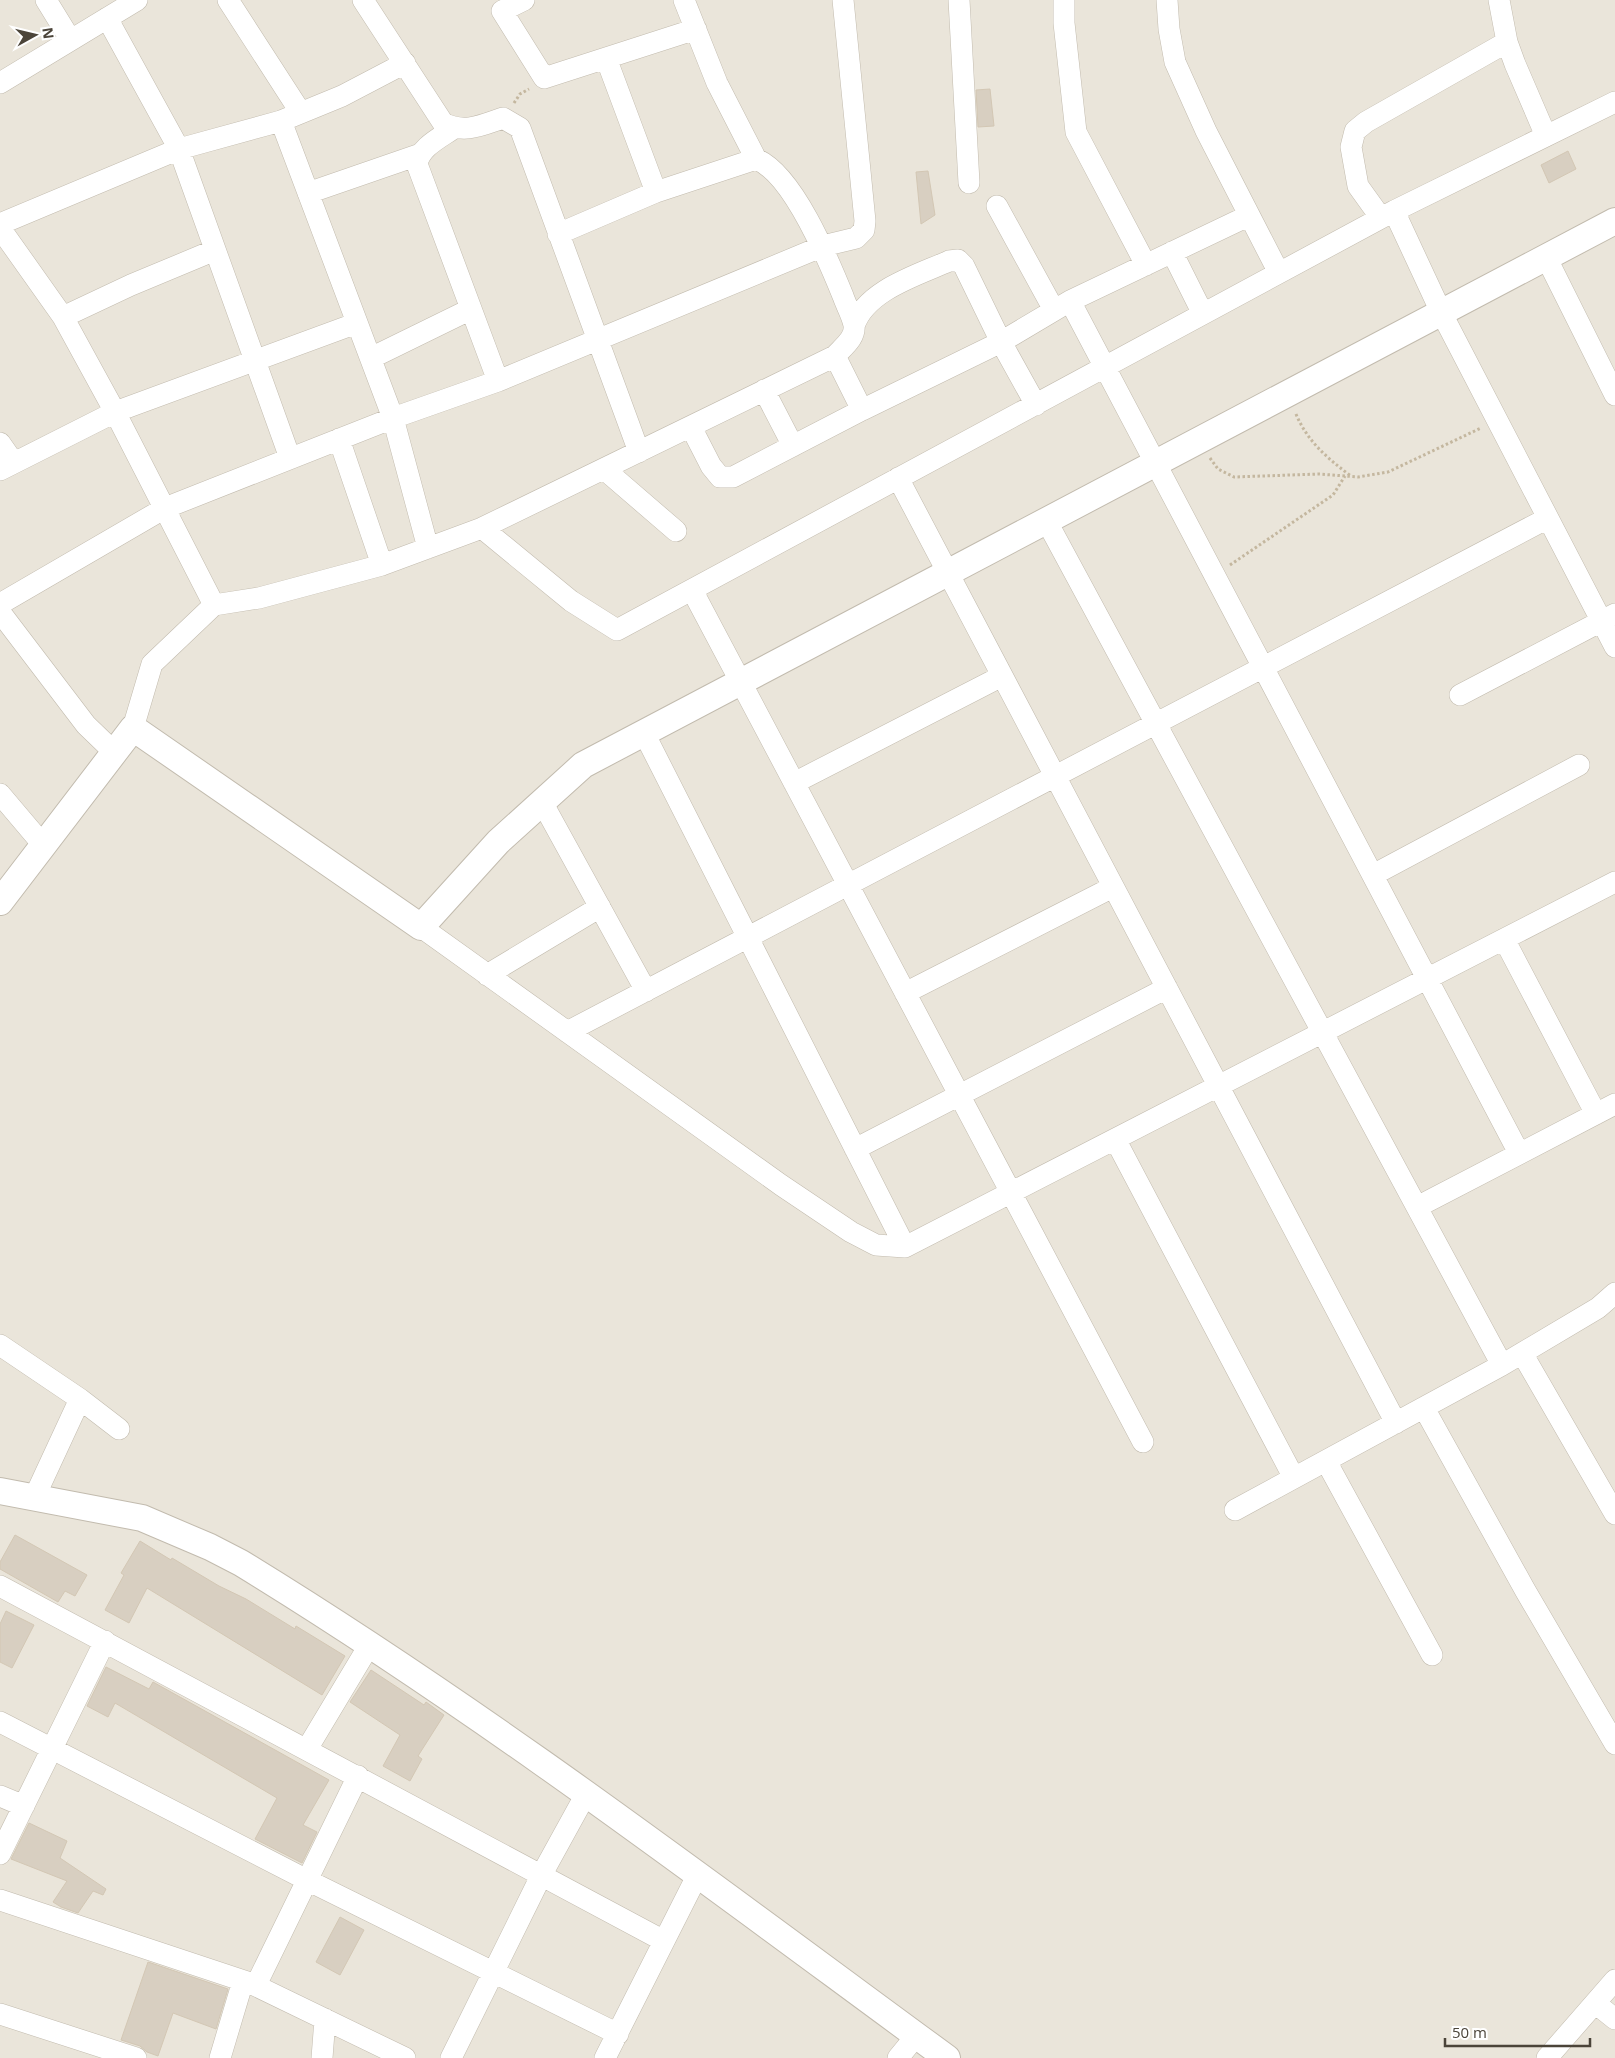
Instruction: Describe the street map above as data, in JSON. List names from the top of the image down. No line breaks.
{"scale_bar":"50 m","north":"right"}
